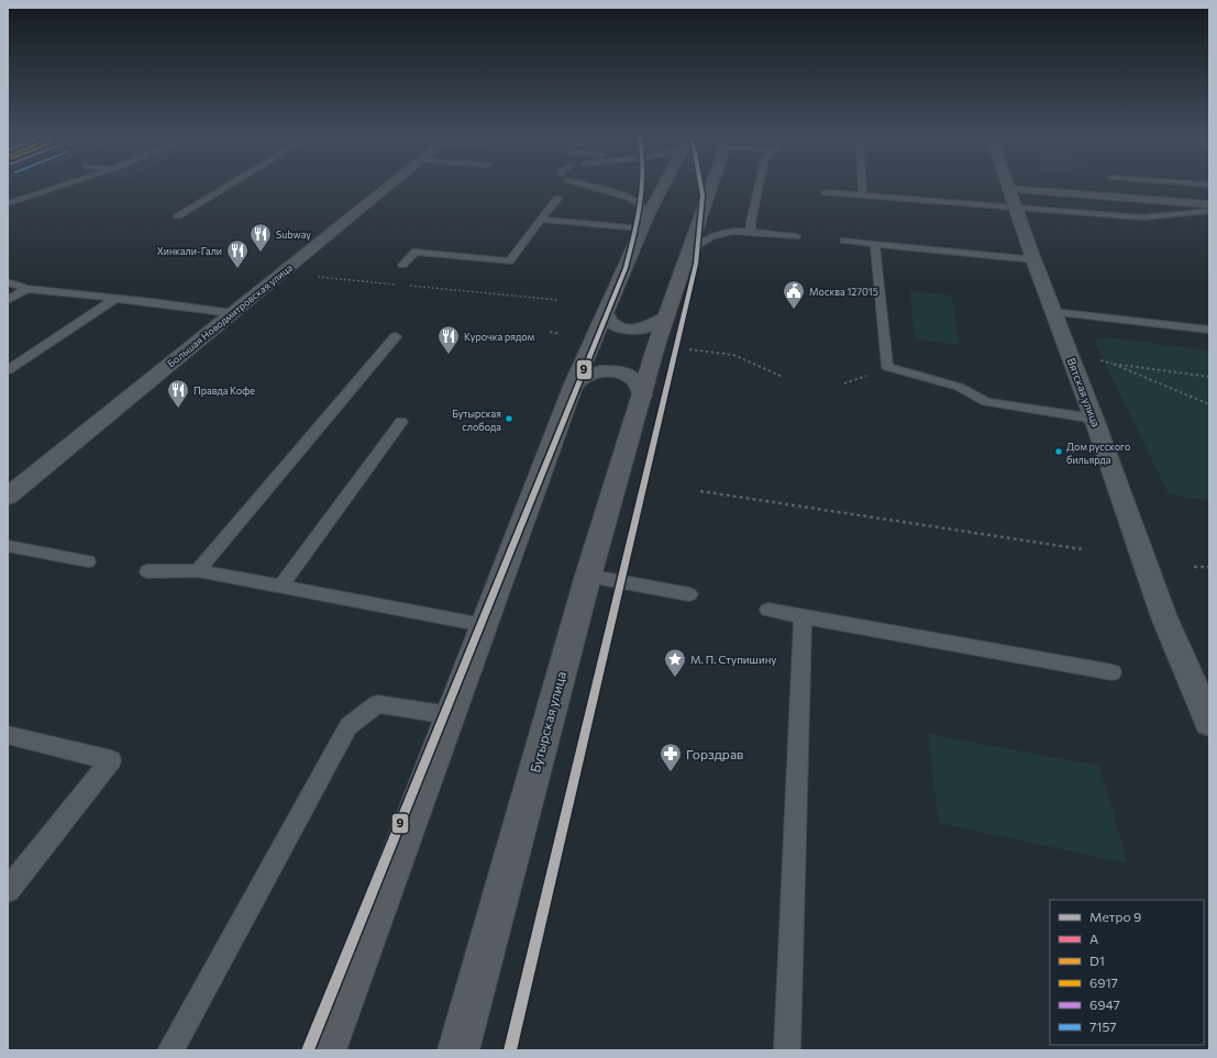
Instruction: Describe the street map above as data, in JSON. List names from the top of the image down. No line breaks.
{"streets":{"main road":["Бутырская улица"],"street":["Большая Новодмитровская улица","Вятская улица"]},"places":{"restaurant":["Subway","Хинкали-Гали","Курочка рядом","Правда Кофе"],"public building":["Москва 127015"],"other":["Бутырская слобода","Дом русского бильярда"],"place":["М. П. Ступишину"],"pharmacy":["Горздрав"]},"lines":["metro line 9"],"legend":["Метро 9","A","D1","6917","6947","7157"]}
